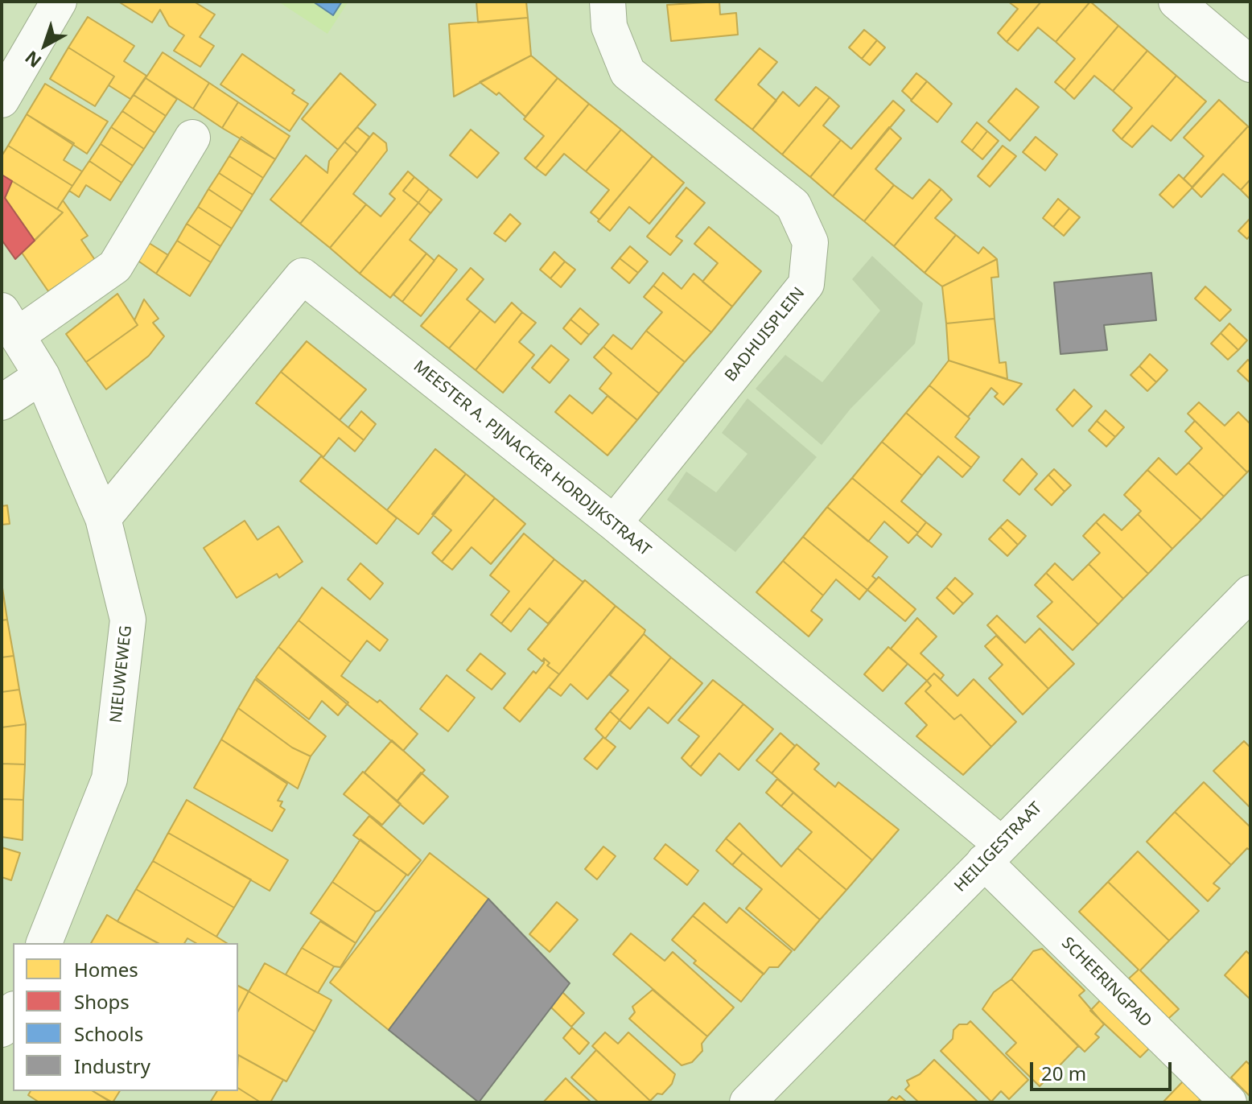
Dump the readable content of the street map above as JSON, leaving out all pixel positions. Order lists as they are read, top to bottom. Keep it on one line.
{"streets":{"street":["BADHUISPLEIN","MEESTER A. PIJNACKER HORDIJKSTRAAT","NIEUWEWEG","HEILIGESTRAAT","SCHEERINGPAD"]},"crossings":[["BADHUISPLEIN","MEESTER A. PIJNACKER HORDIJKSTRAAT"],["MEESTER A. PIJNACKER HORDIJKSTRAAT","NIEUWEWEG"],["MEESTER A. PIJNACKER HORDIJKSTRAAT","HEILIGESTRAAT"],["MEESTER A. PIJNACKER HORDIJKSTRAAT","SCHEERINGPAD"],["HEILIGESTRAAT","SCHEERINGPAD"]],"legend":["Homes","Shops","Schools","Industry"],"scale_bar":"20 m","north":"bottom left"}
